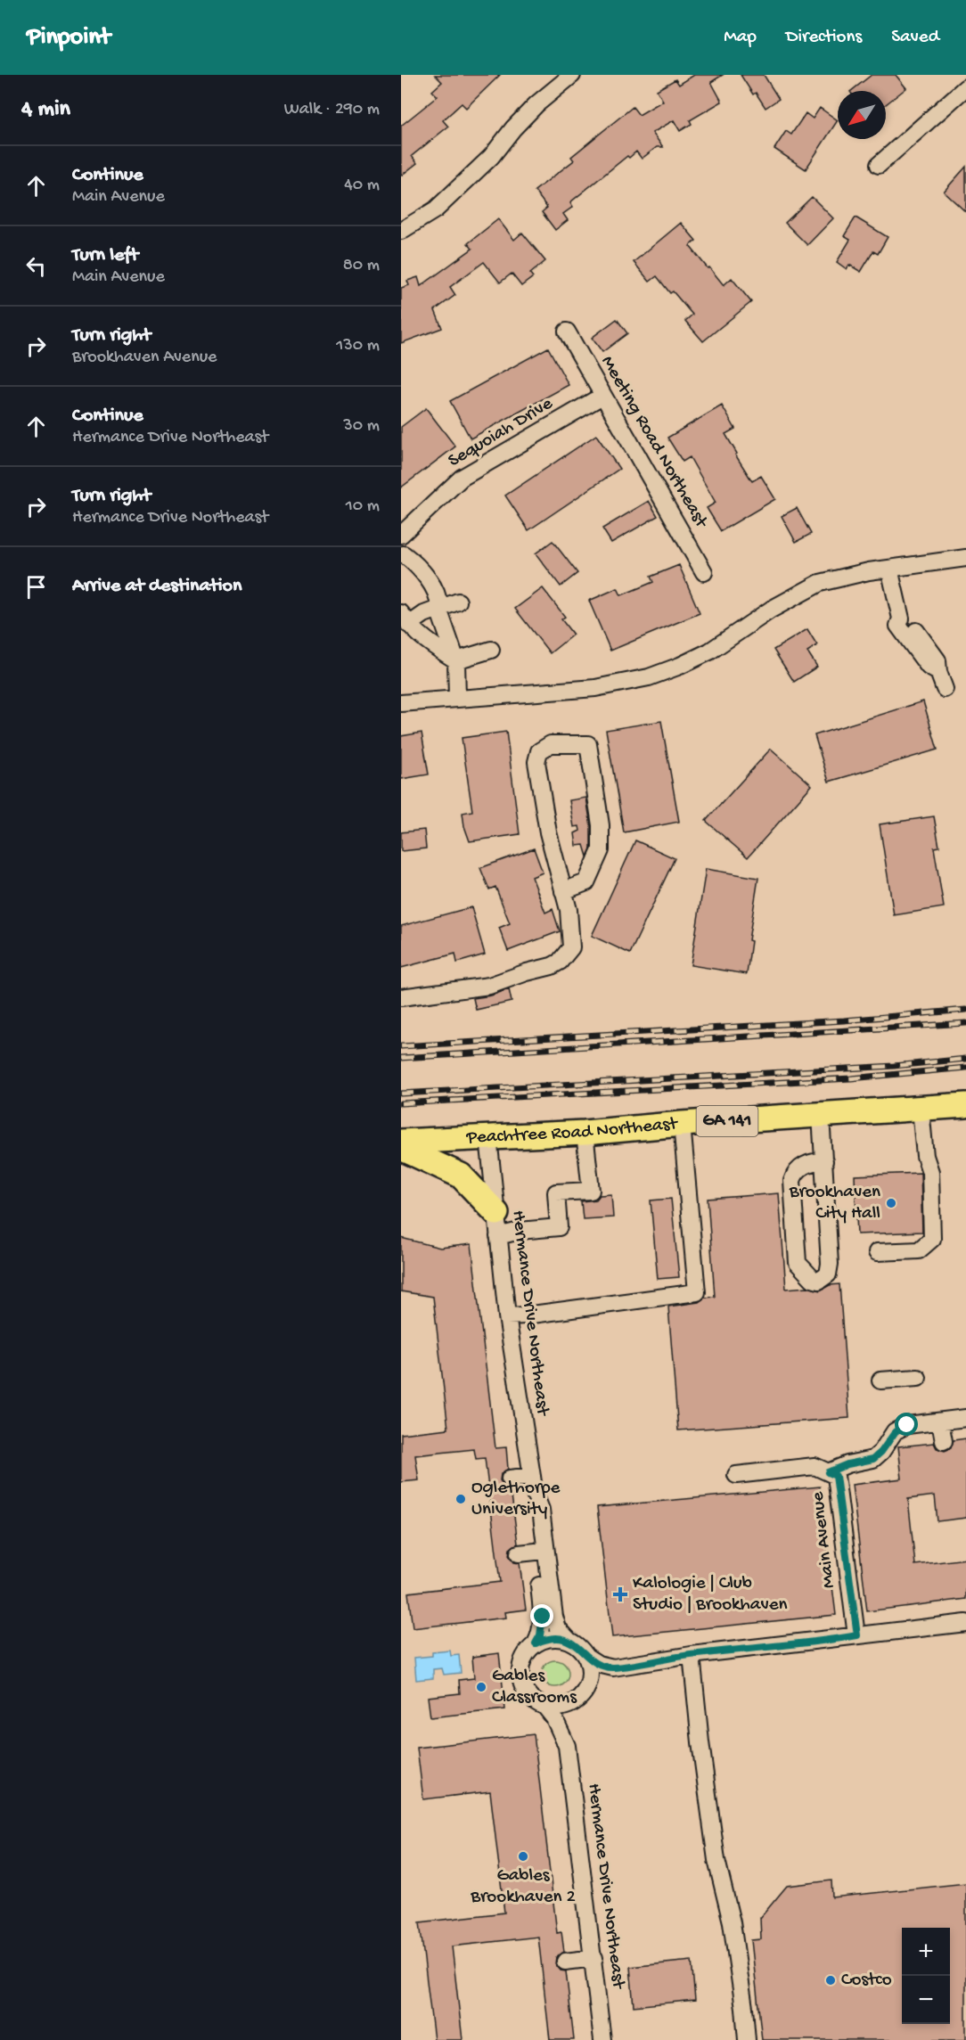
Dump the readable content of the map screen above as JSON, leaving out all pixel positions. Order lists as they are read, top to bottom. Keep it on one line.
{"streets":{"highway":["GA 141","Peachtree Road Northeast"],"street":["Sequoiah Drive","Meeting Road Northeast","Hermance Drive Northeast","Main Avenue"]},"crossings":[["Sequoiah Drive","Meeting Road Northeast"],["Peachtree Road Northeast","Hermance Drive Northeast"]],"places":{"other":["Brookhaven City Hall","Oglethorpe University","Gables Classrooms","Gables Brookhaven 2","Costco"],"health":["Kalologie | Club Studio | Brookhaven"]},"north":"bottom left","page":{"header":"Pinpoint","nav":["Map","Directions","Saved"],"heading":["4 min","Walk · 290 m"],"list":[["Continue","Main Avenue","40 m"],["Turn left","Main Avenue","80 m"],["Turn right","Brookhaven Avenue","130 m"],["Continue","Hermance Drive Northeast","30 m"],["Turn right","Hermance Drive Northeast","10 m"],"Arrive at destination"],"map_buttons":["+","−"]}}
